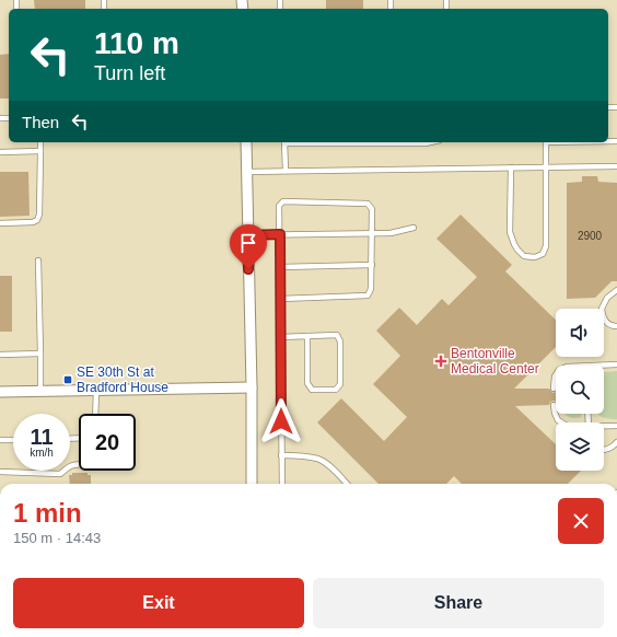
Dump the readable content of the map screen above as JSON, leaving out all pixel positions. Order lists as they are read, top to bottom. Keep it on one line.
{"places":{"health":["Bentonville Medical Center"],"transit":["SE 30th St at Bradford House"]},"house_numbers":["2900"],"page":{"turn":["110 m","Turn left"],"then":"Then","speed":"11 km/h","limit":"20","heading":["1 min","150 m · 14:43"],"buttons":["Exit","Share"]}}
